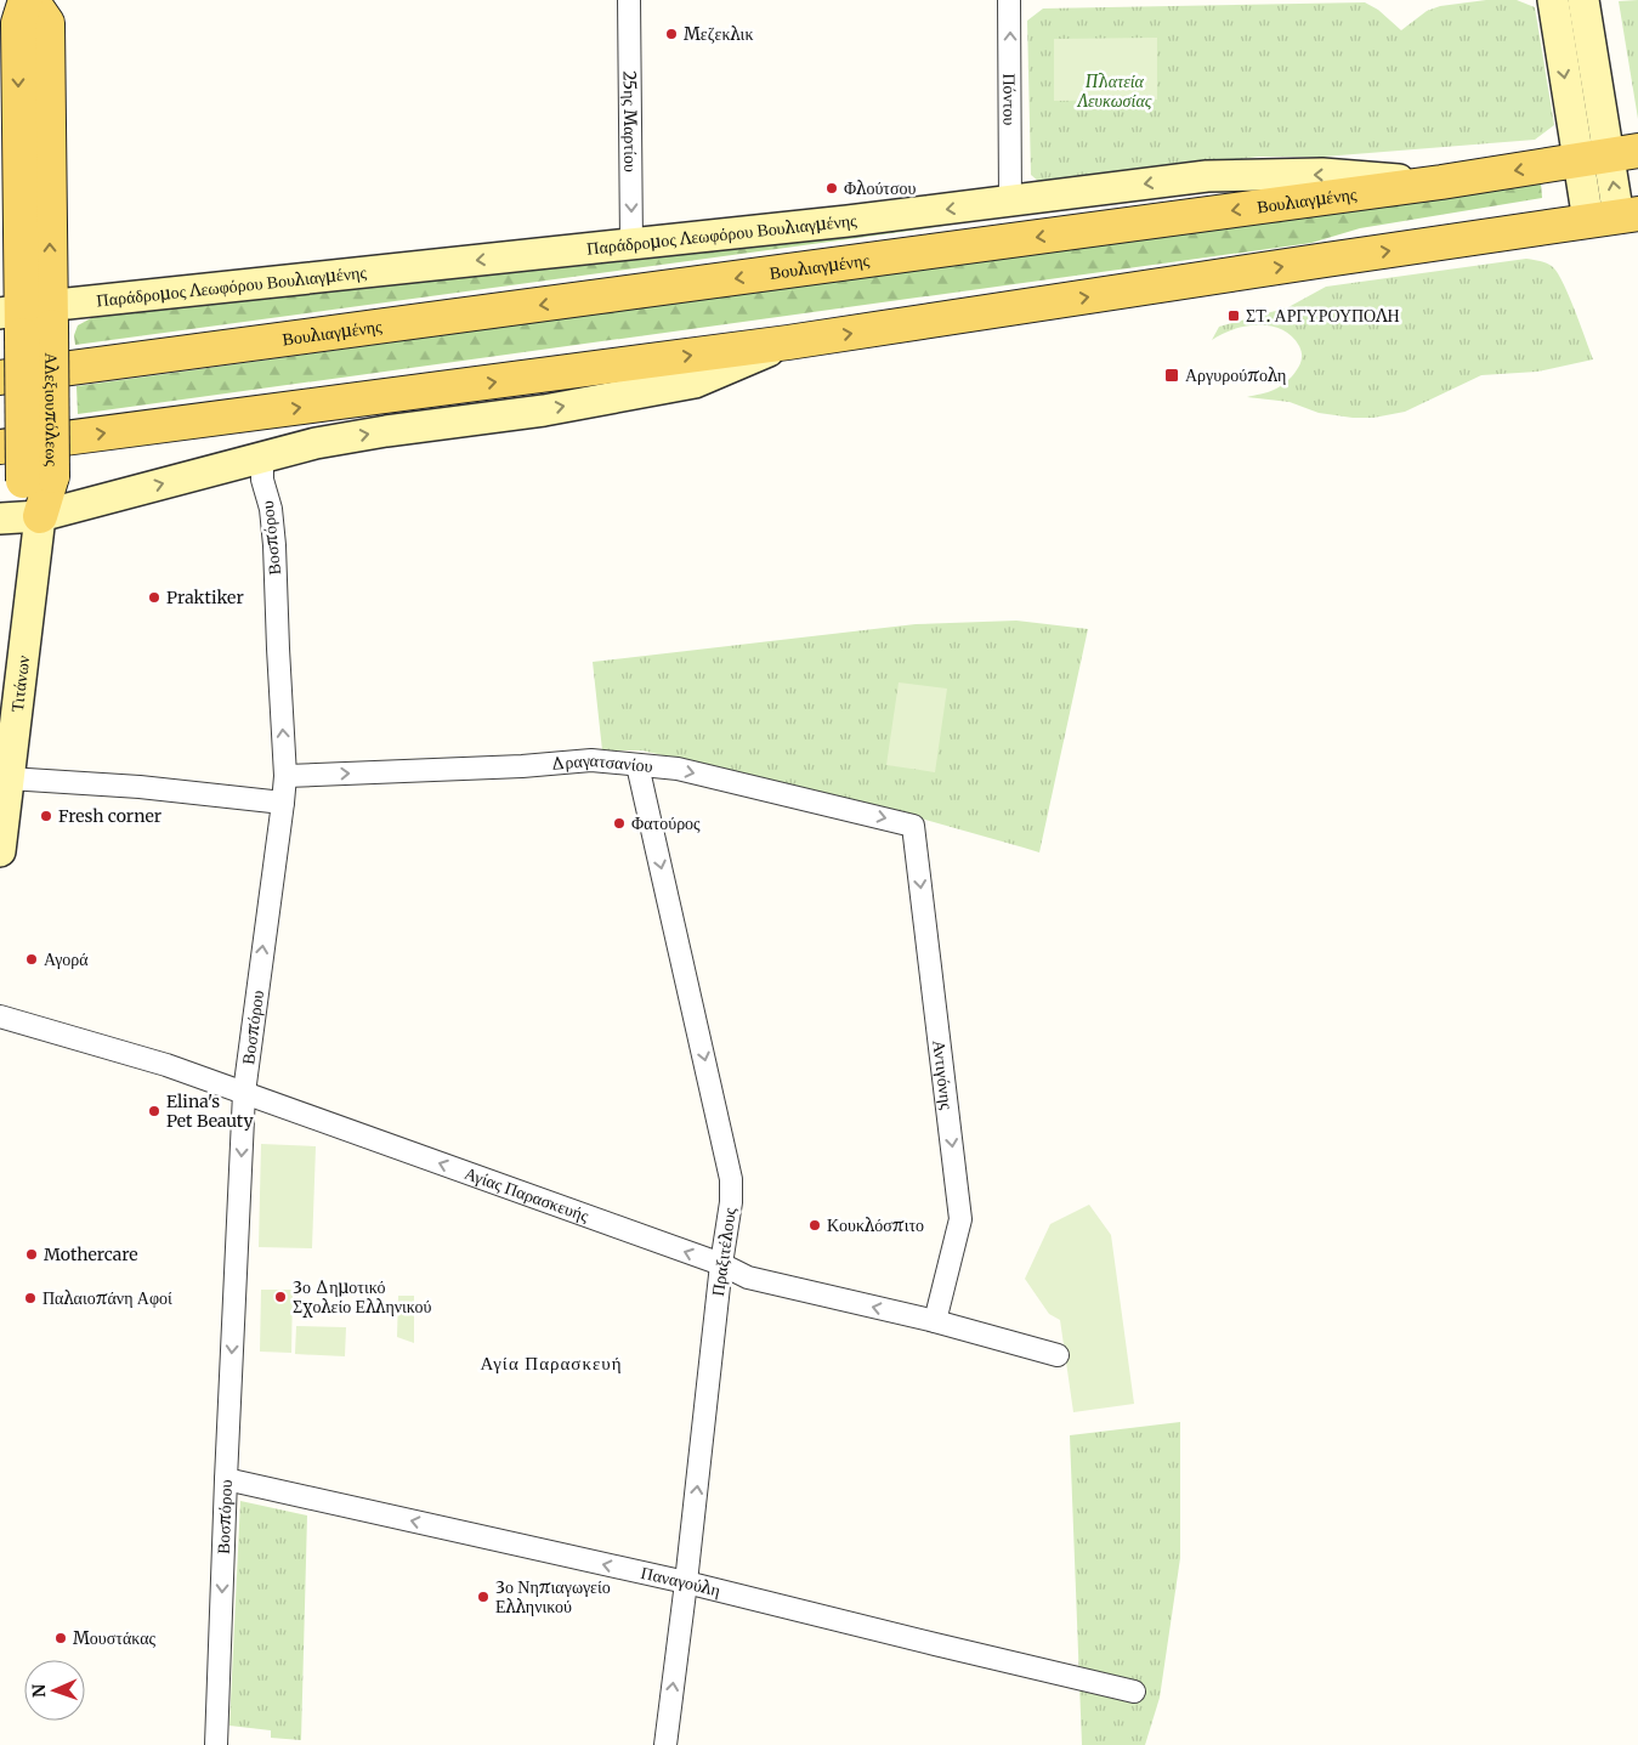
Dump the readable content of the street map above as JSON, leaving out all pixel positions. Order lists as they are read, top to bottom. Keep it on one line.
{"streets":{"main road":["Βουλιαγμένης","Παράδρομος Λεωφόρου Βουλιαγμένης","Αλεξιουπόλεως","Τιτάνων"],"street":["Πόντου","25ης Μαρτίου","Βοσπόρου","Δραγατσανίου","Αντιγόνης","Αγίας Παρασκευής","Πραξιτέλους","Παναγούλη"]},"crossings":[["Πόντου","Παράδρομος Λεωφόρου Βουλιαγμένης"],["25ης Μαρτίου","Παράδρομος Λεωφόρου Βουλιαγμένης"],["Βουλιαγμένης","Παράδρομος Λεωφόρου Βουλιαγμένης"],["Παράδρομος Λεωφόρου Βουλιαγμένης","Αλεξιουπόλεως"],["Αλεξιουπόλεως","Τιτάνων"],["Βοσπόρου","Δραγατσανίου"],["Βοσπόρου","Αγίας Παρασκευής"],["Βοσπόρου","Παναγούλη"],["Δραγατσανίου","Αντιγόνης"],["Δραγατσανίου","Πραξιτέλους"],["Αντιγόνης","Αγίας Παρασκευής"],["Αγίας Παρασκευής","Πραξιτέλους"],["Πραξιτέλους","Παναγούλη"]],"one_way":["Πόντου","25ης Μαρτίου","Δραγατσανίου","Αντιγόνης","Αγίας Παρασκευής","Παναγούλη"],"districts":["Αγία Παρασκευή"],"parks":["Πλατεία Λευκωσίας"],"places":{"other":["Μεζεκλικ","Φλούτσου","Praktiker","Fresh corner","Φατούρος","Αγορά","Elina's Pet Beauty","Κουκλόσπιτο","Mothercare","3ο Δημοτικό Σχολείο Ελληνικού","Παλαιοπάνη Αφοί","3ο Νηπιαγωγείο Ελληνικού","Μουστάκας"],"transit":["ΣΤ. ΑΡΓΥΡΟΥΠΟΛΗ","Αργυρούπολη"]},"north":"left"}
